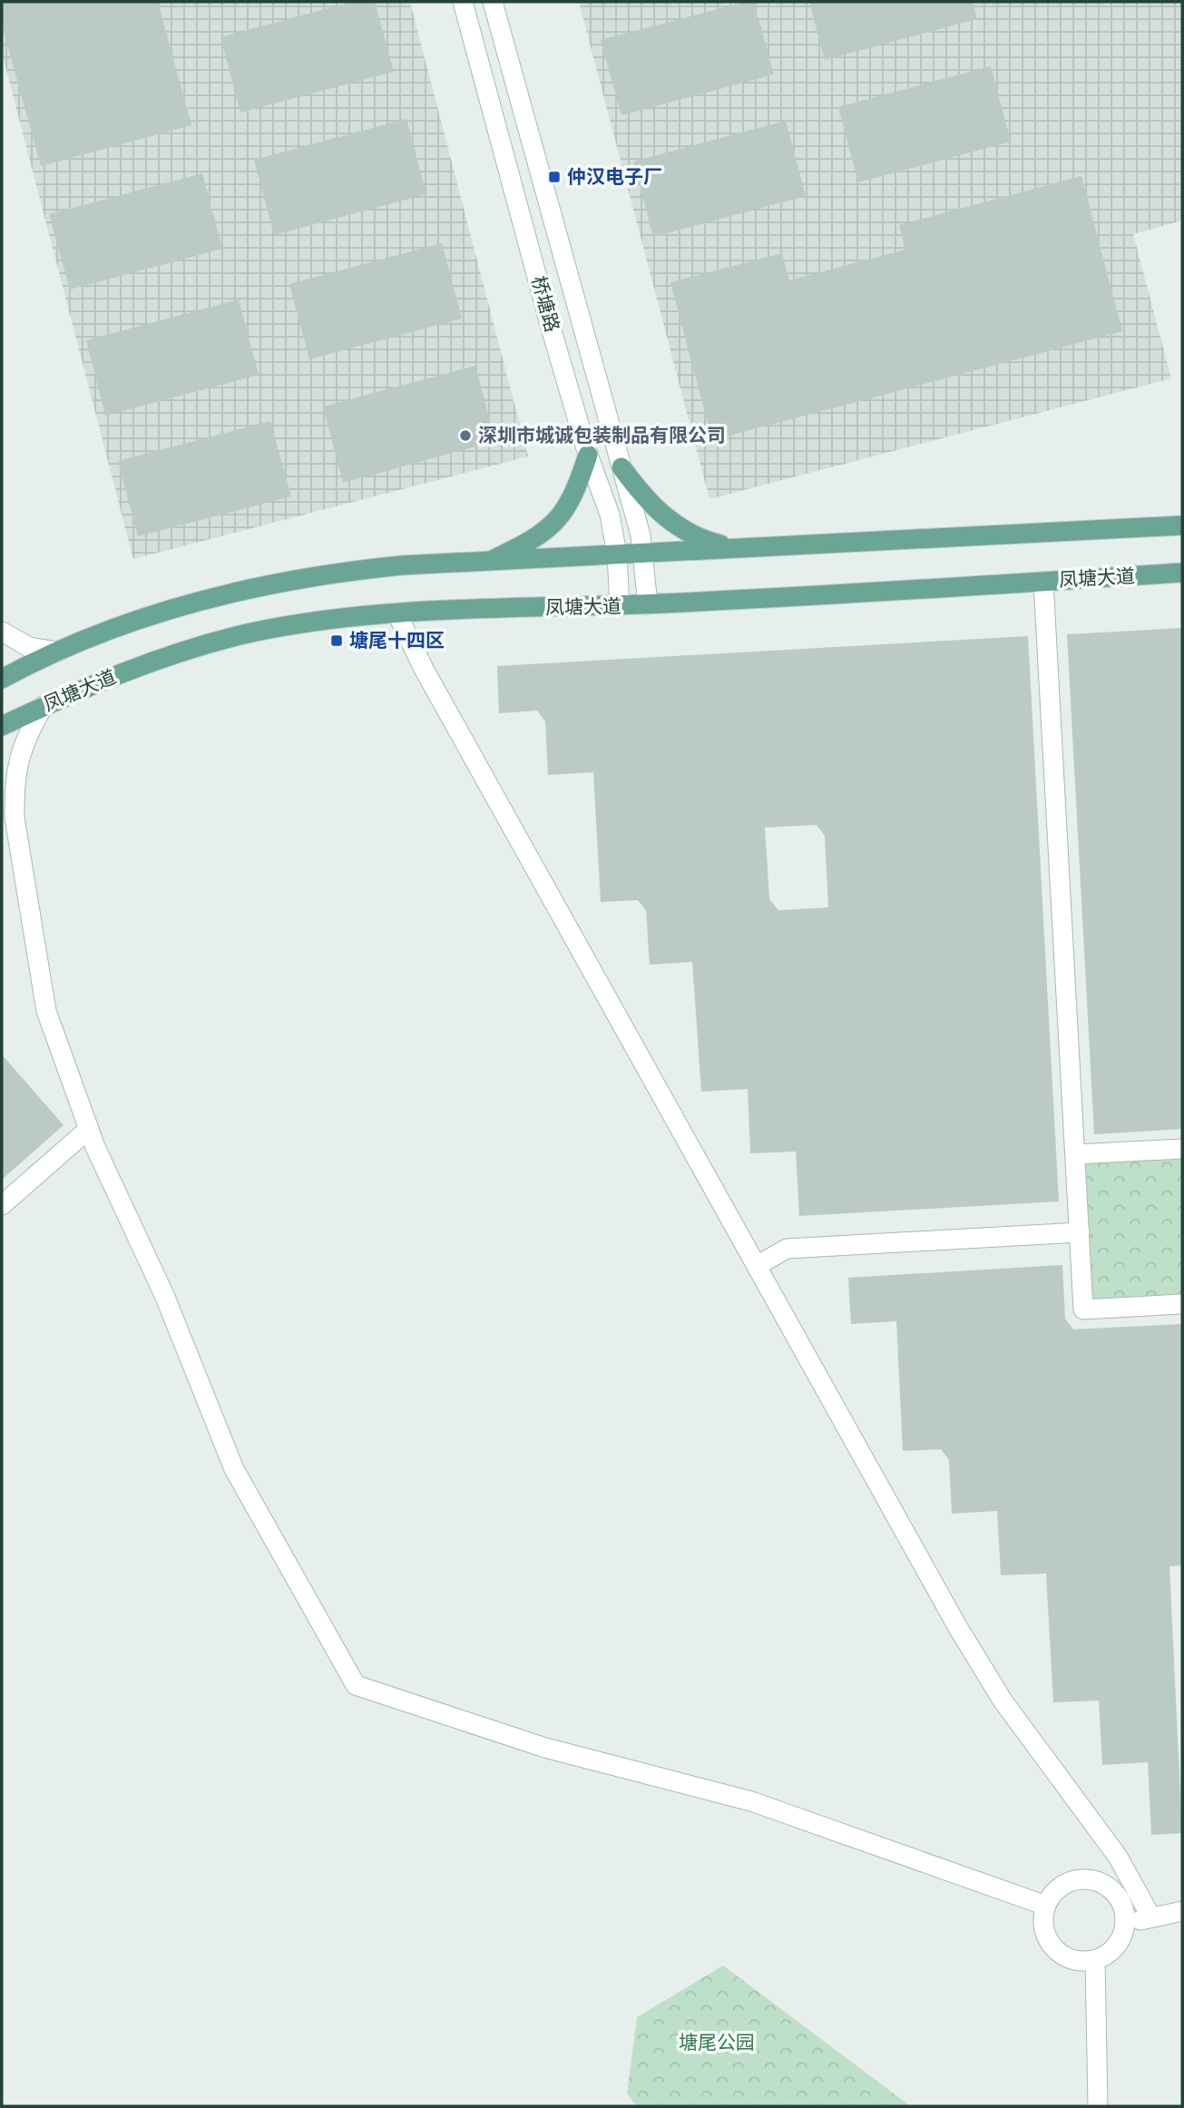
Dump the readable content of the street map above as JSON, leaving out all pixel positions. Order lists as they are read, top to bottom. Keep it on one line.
{"streets":{"main road":["凤塘大道"],"street":["桥塘路"]},"crossings":[["桥塘路","凤塘大道"]],"parks":["塘尾公园"],"places":{"transit":["仲汉电子厂","塘尾十四区"],"other":["深圳市城诚包装制品有限公司"]}}
